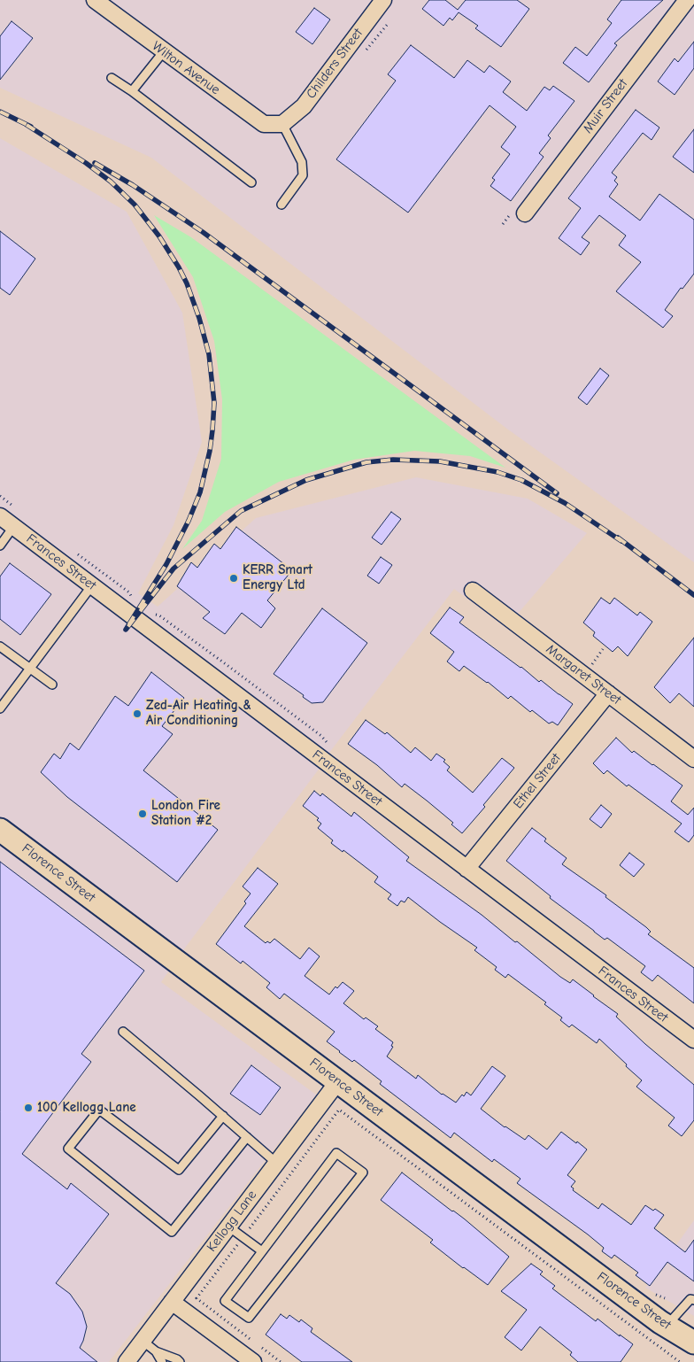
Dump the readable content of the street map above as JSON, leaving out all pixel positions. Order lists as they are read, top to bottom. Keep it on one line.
{"streets":{"main road":["Florence Street"],"street":["Childers Street","Wilton Avenue","Muir Street","Frances Street","Margaret Street","Ethel Street","Kellogg Lane"]},"crossings":[["Childers Street","Wilton Avenue"],["Frances Street","Ethel Street"],["Margaret Street","Ethel Street"],["Florence Street","Kellogg Lane"]],"places":["KERR Smart Energy Ltd","Zed-Air Heating & Air Conditioning","London Fire Station #2","100 Kellogg Lane"]}
